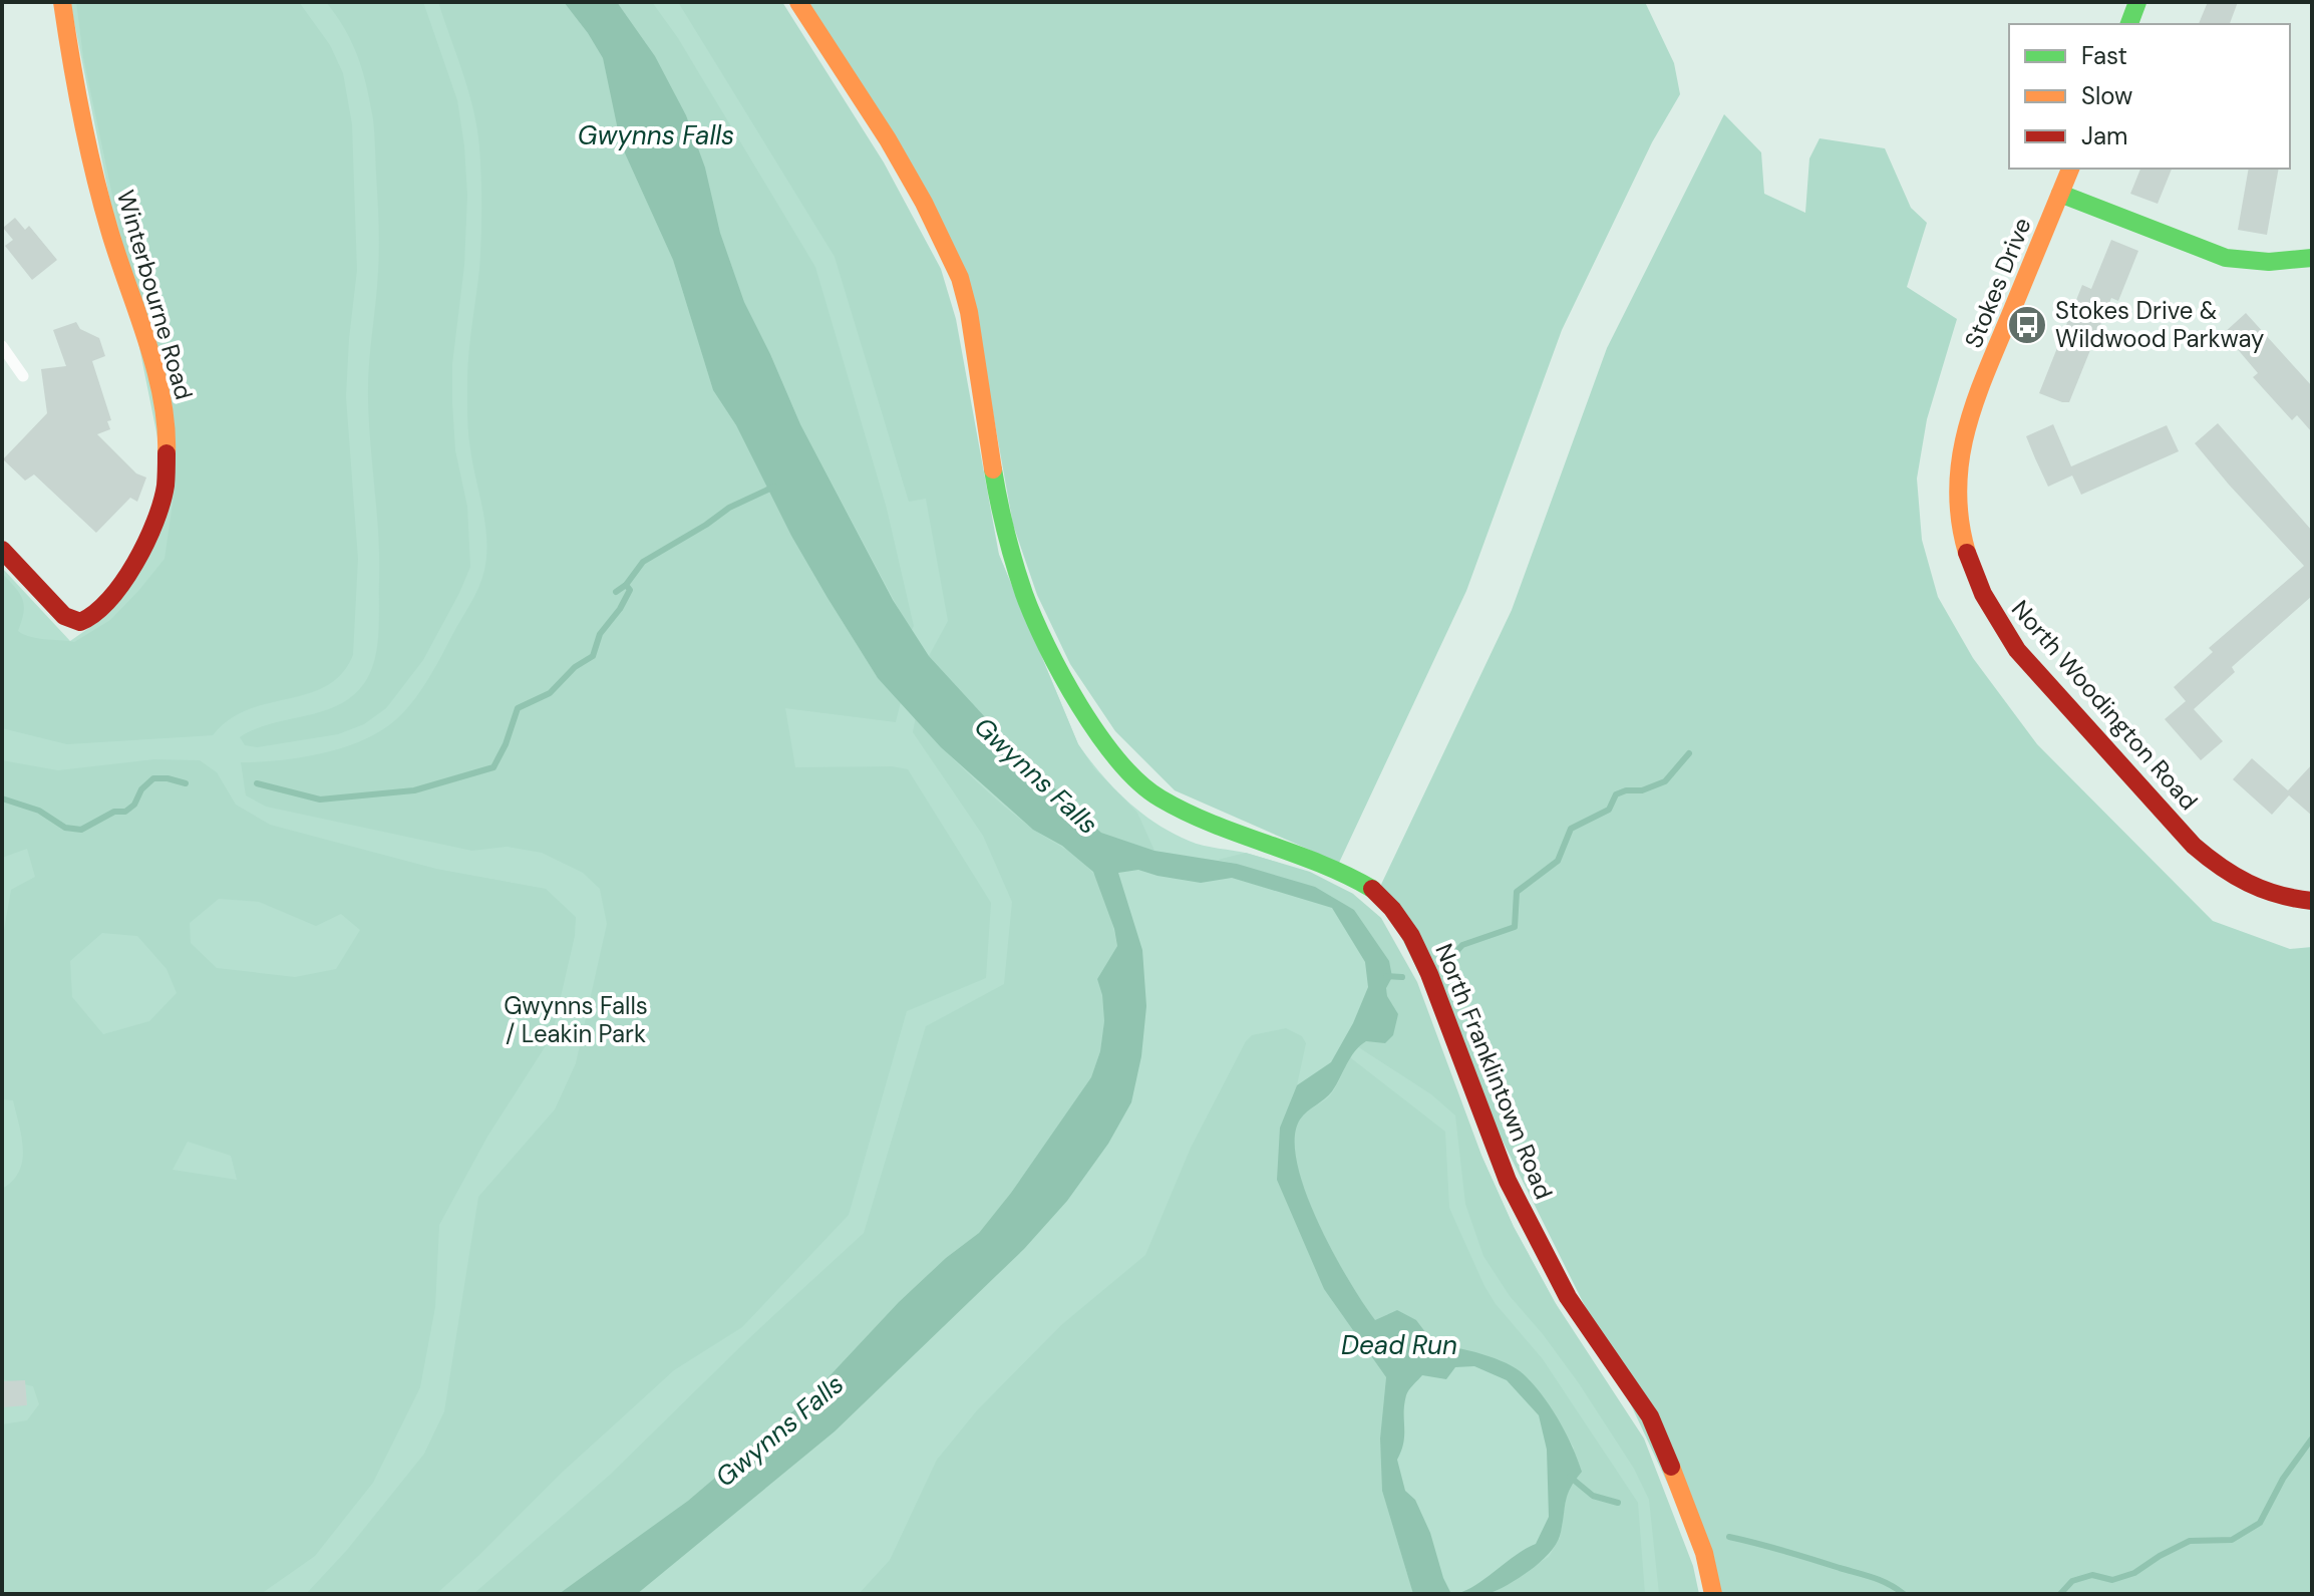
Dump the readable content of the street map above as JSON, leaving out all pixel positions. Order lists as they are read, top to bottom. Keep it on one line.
{"streets":{"street":["Stokes Drive","Winterbourne Road","North Woodington Road","North Franklintown Road"]},"crossings":[["Stokes Drive","North Woodington Road"]],"water":["Gwynns Falls","Dead Run"],"parks":["Gwynns Falls / Leakin Park"],"places":{"bus stop":["Stokes Drive & Wildwood Parkway"]},"legend":["Fast","Slow","Jam"]}
